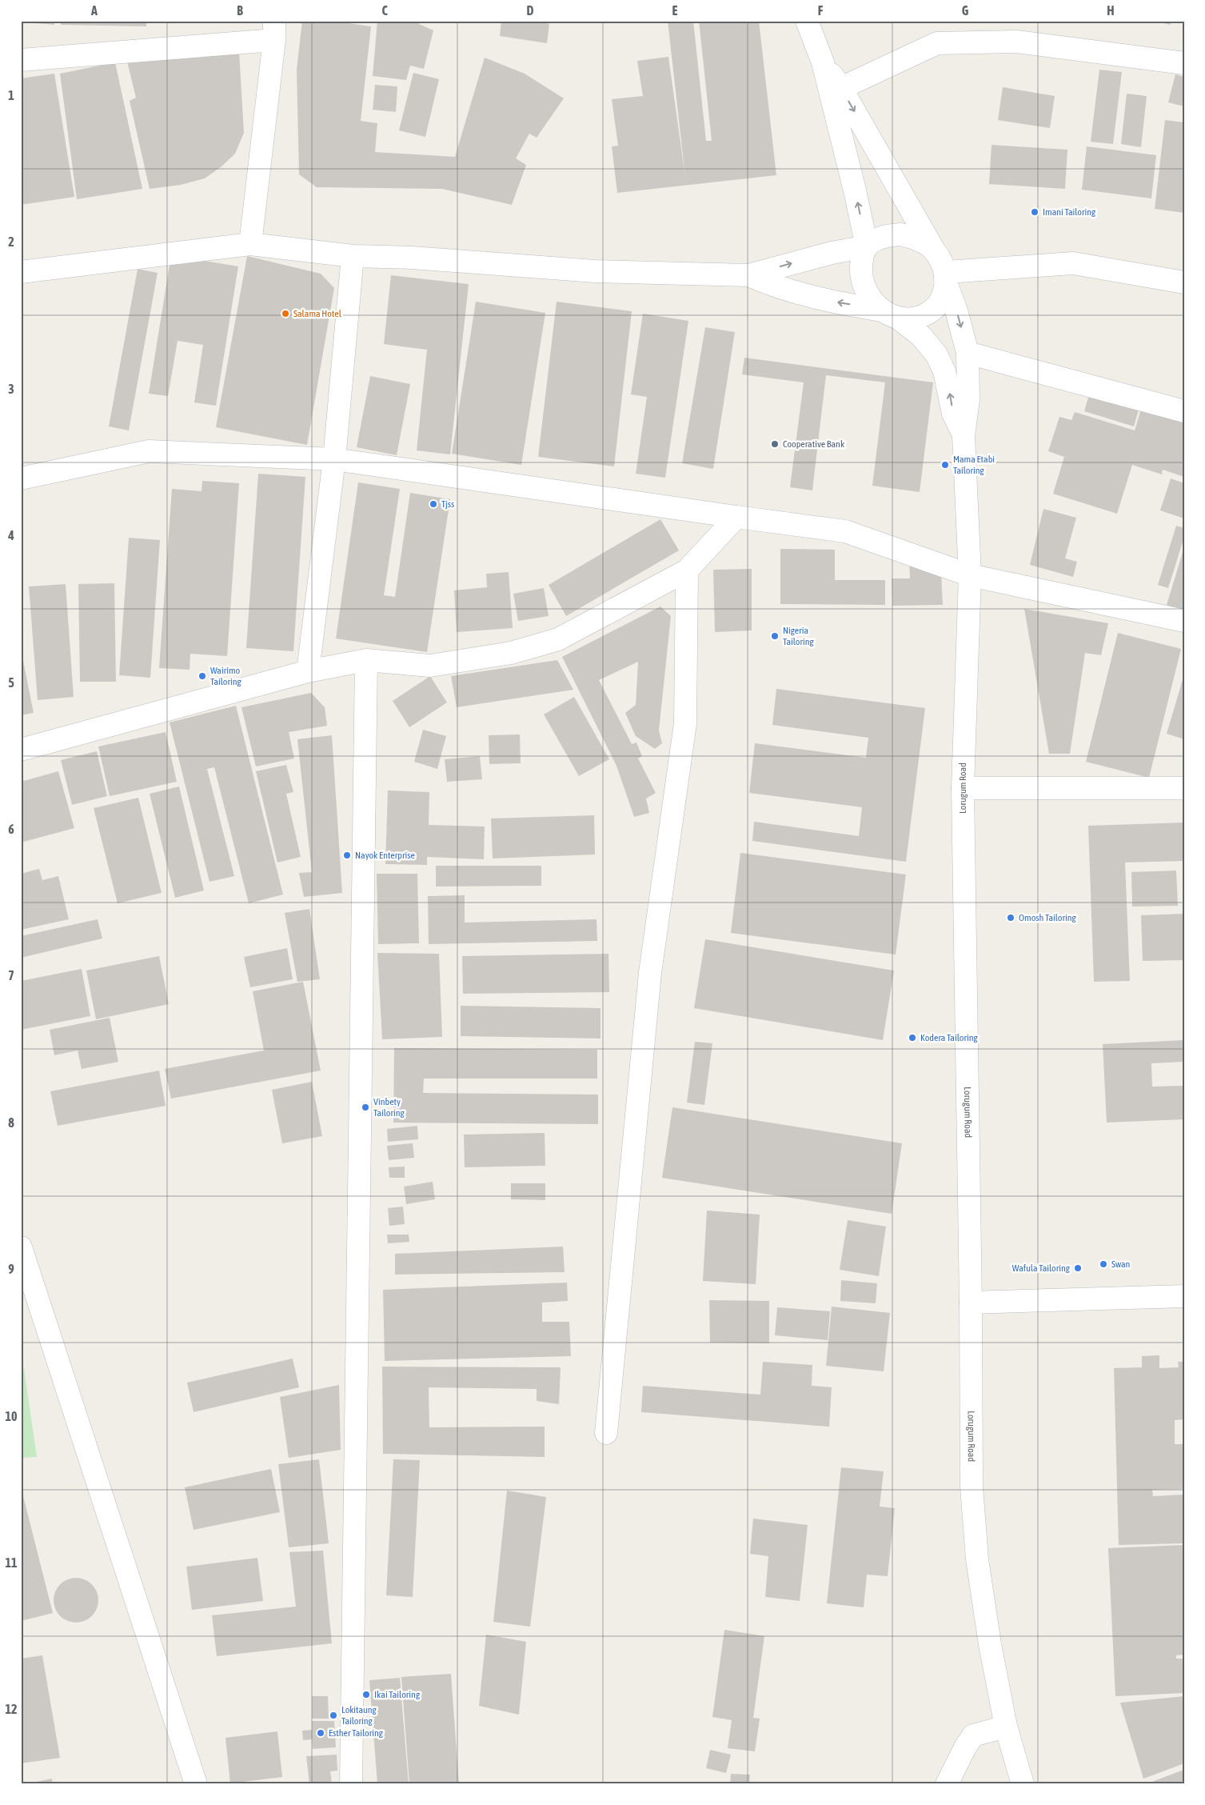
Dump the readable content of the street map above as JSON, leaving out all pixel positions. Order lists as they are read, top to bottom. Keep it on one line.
{"streets":{"street":["Lorugum Road"]},"places":["Imani Tailoring","Salama Hotel","Cooperative Bank","Mama Etabi Tailoring","Tjss","Nigeria Tailoring","Wairimo Tailoring","Nayok Enterprise","Omosh Tailoring","Kodera Tailoring","Vinbety Tailoring","Swan","Wafula Tailoring","Ikai Tailoring","Lokitaung Tailoring","Esther Tailoring"],"grid":{"columns":["A","B","C","D","E","F","G","H"],"rows":["1","2","3","4","5","6","7","8","9","10","11","12"]}}
